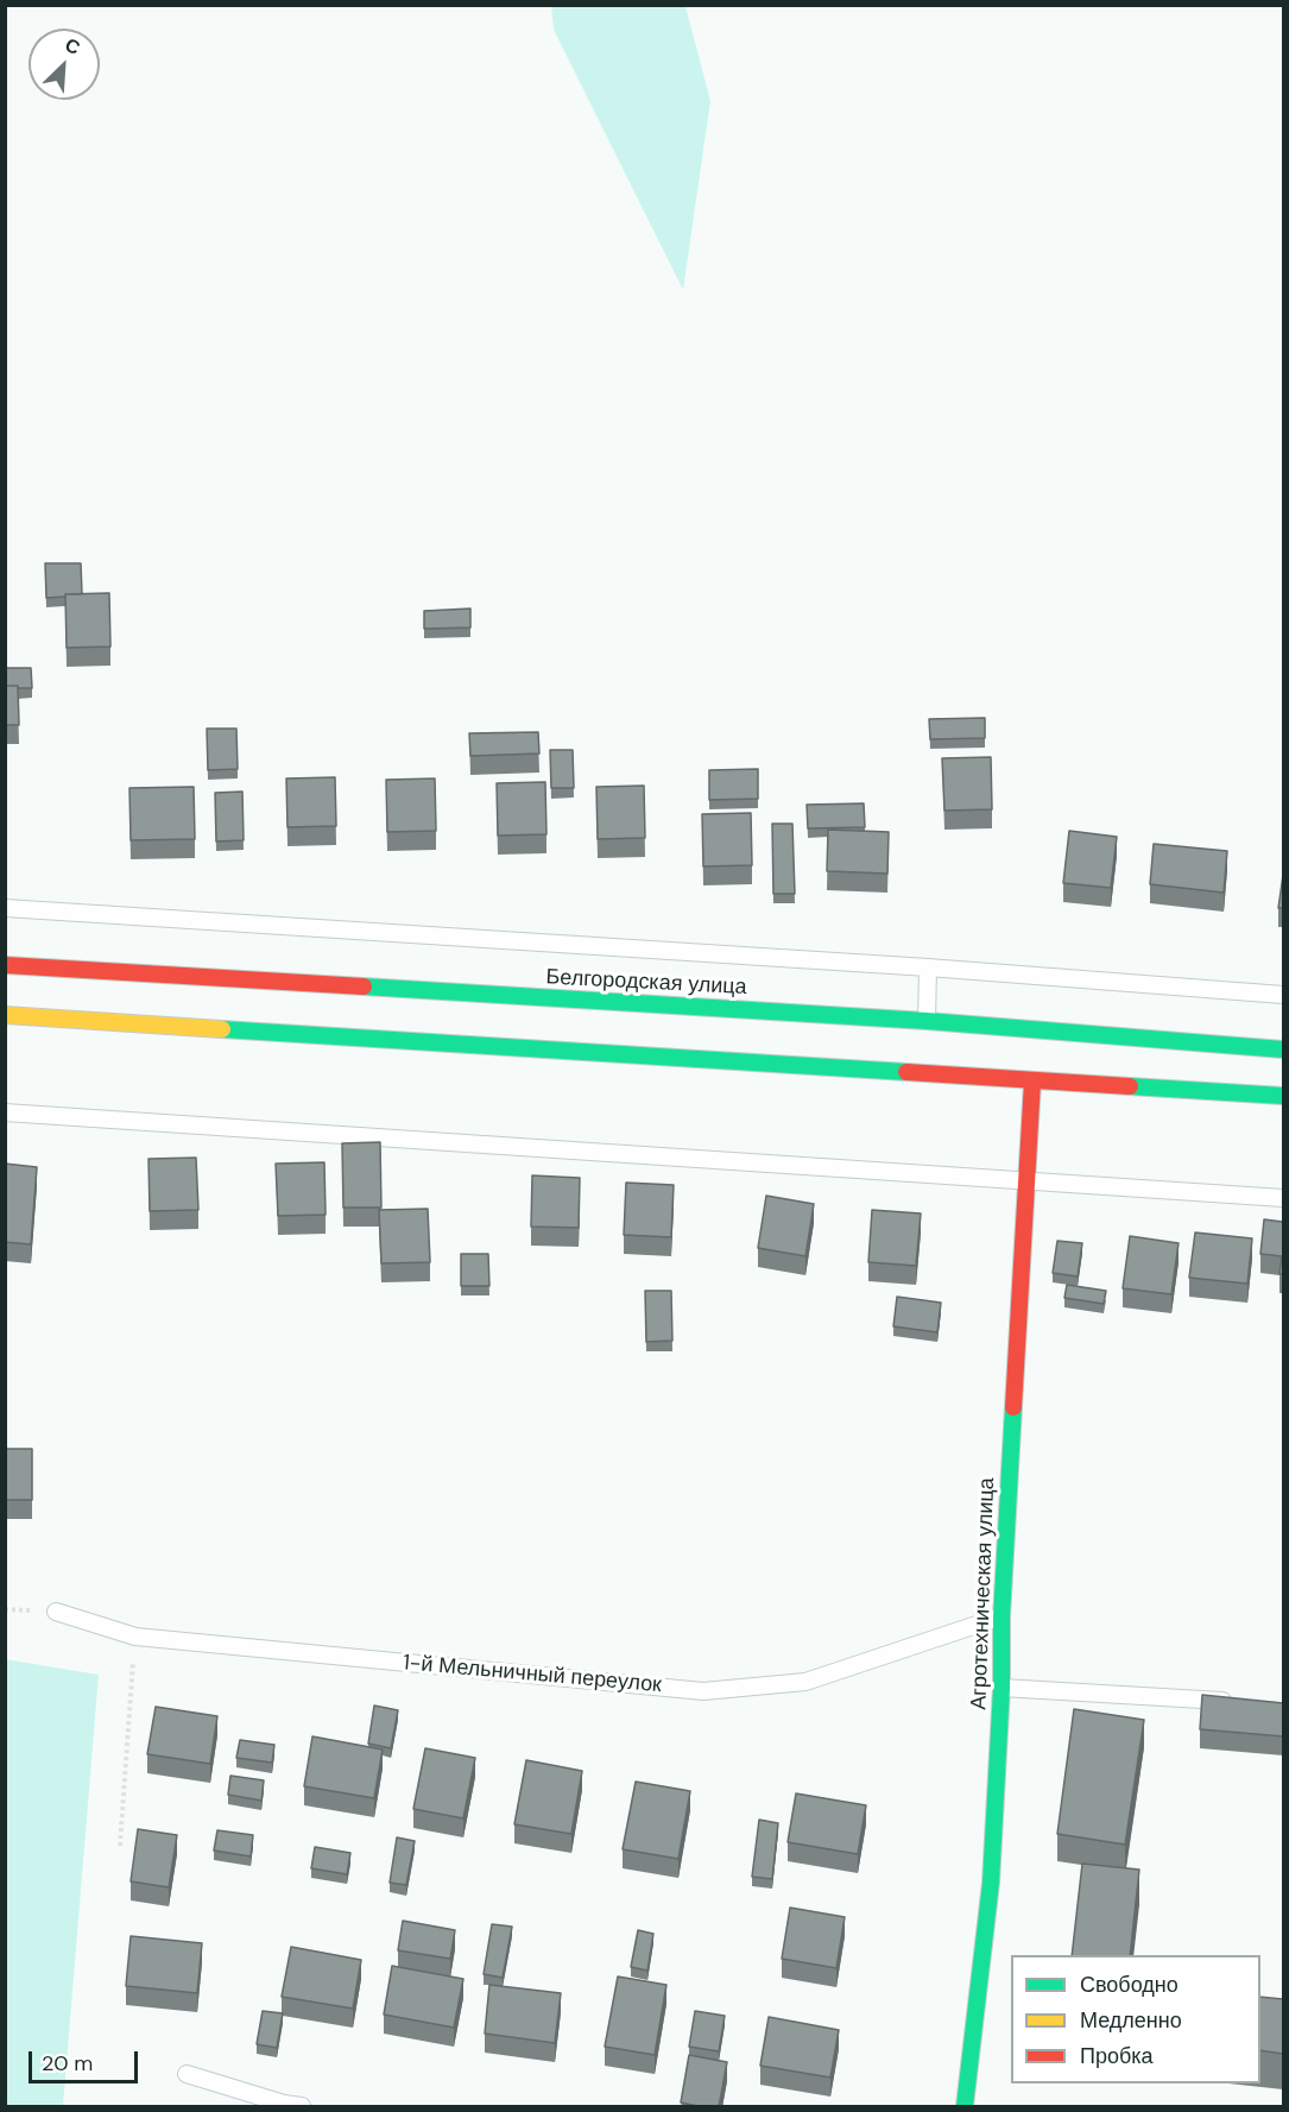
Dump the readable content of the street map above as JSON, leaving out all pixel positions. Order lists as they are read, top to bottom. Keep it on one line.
{"streets":{"main road":["Белгородская улица","Агротехническая улица"],"lane":["1-й Мельничный переулок"]},"crossings":[["Агротехническая улица","1-й Мельничный переулок"]],"legend":["Свободно","Медленно","Пробка"],"scale_bar":"20 m","north":"top right"}
